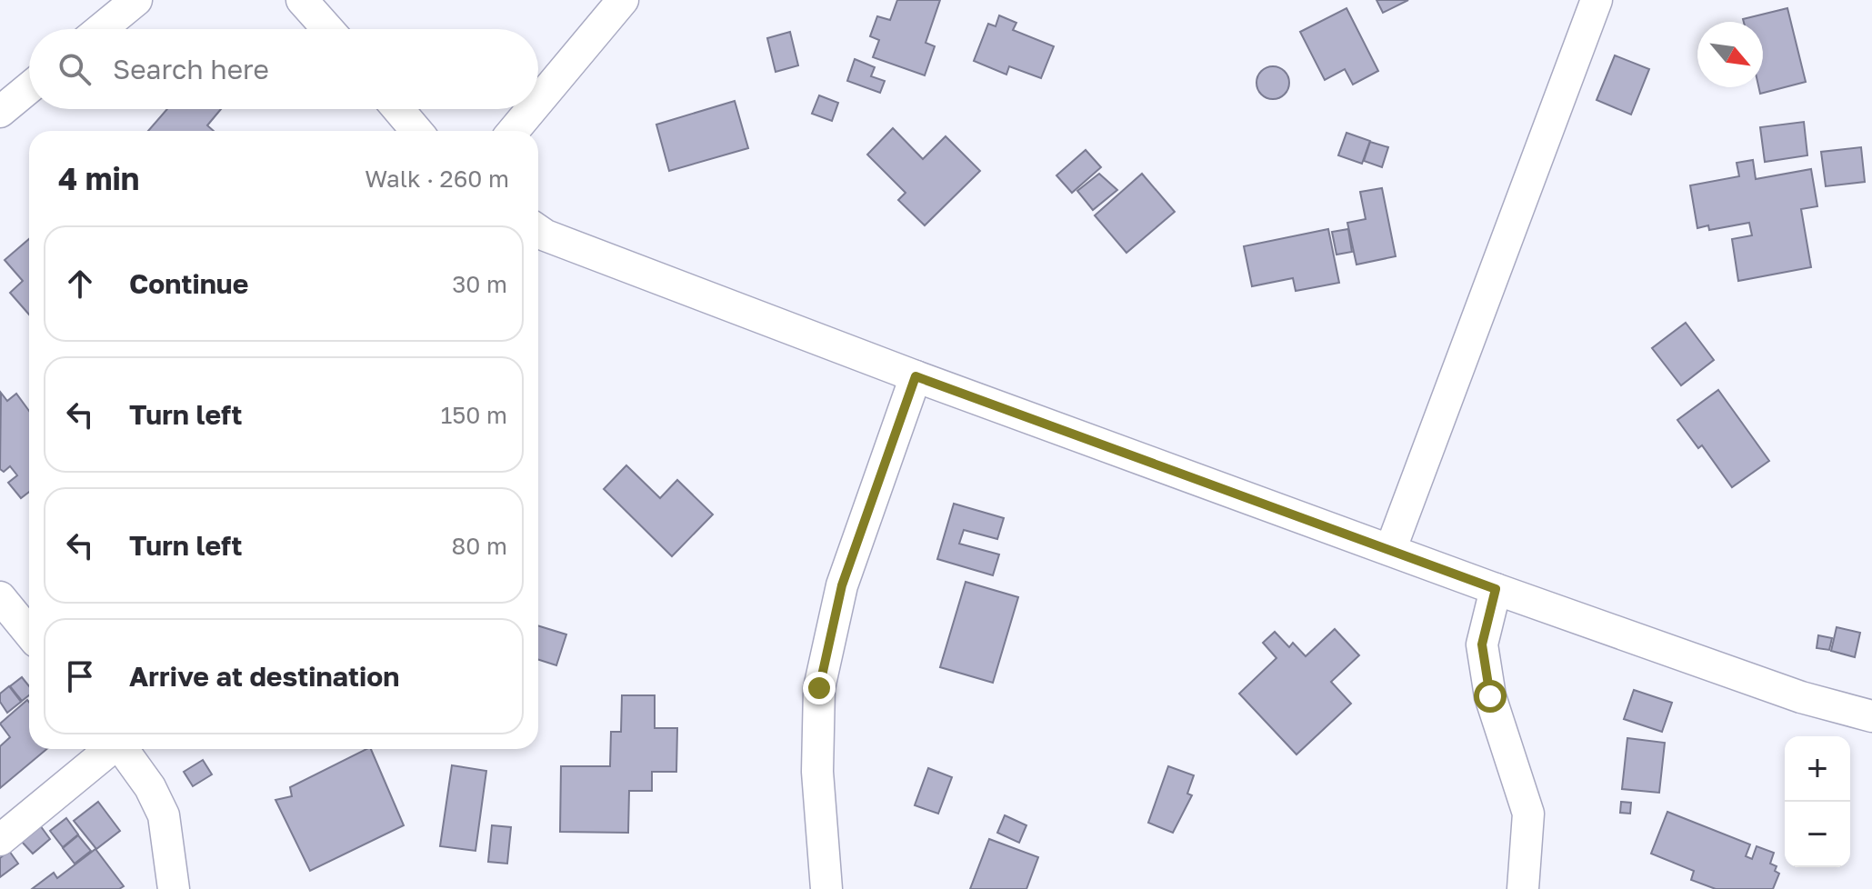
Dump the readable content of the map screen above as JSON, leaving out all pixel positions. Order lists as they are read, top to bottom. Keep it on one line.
{"north":"bottom right","page":{"search":"Search here","heading":["4 min","Walk · 260 m"],"list":[["Continue","30 m"],["Turn left","150 m"],["Turn left","80 m"],"Arrive at destination"],"map_buttons":["+","−"]}}
